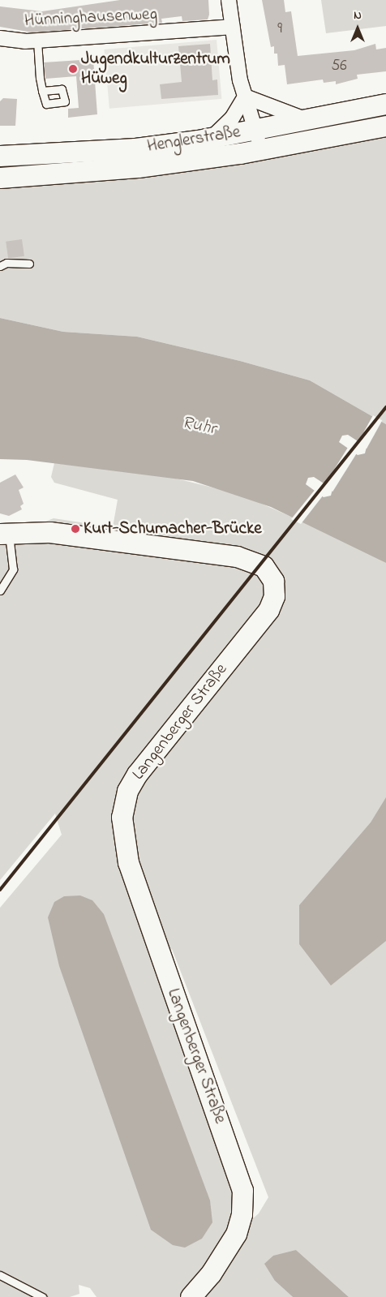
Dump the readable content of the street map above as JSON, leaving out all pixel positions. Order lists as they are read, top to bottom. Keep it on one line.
{"streets":{"main road":["Henglerstraße","Langenberger Straße"],"street":["Hünninghausenweg"]},"water":["Ruhr"],"places":["Jugendkulturzentrum Hüweg","Kurt-Schumacher-Brücke"],"house_numbers":["9","56"],"north":"top"}
